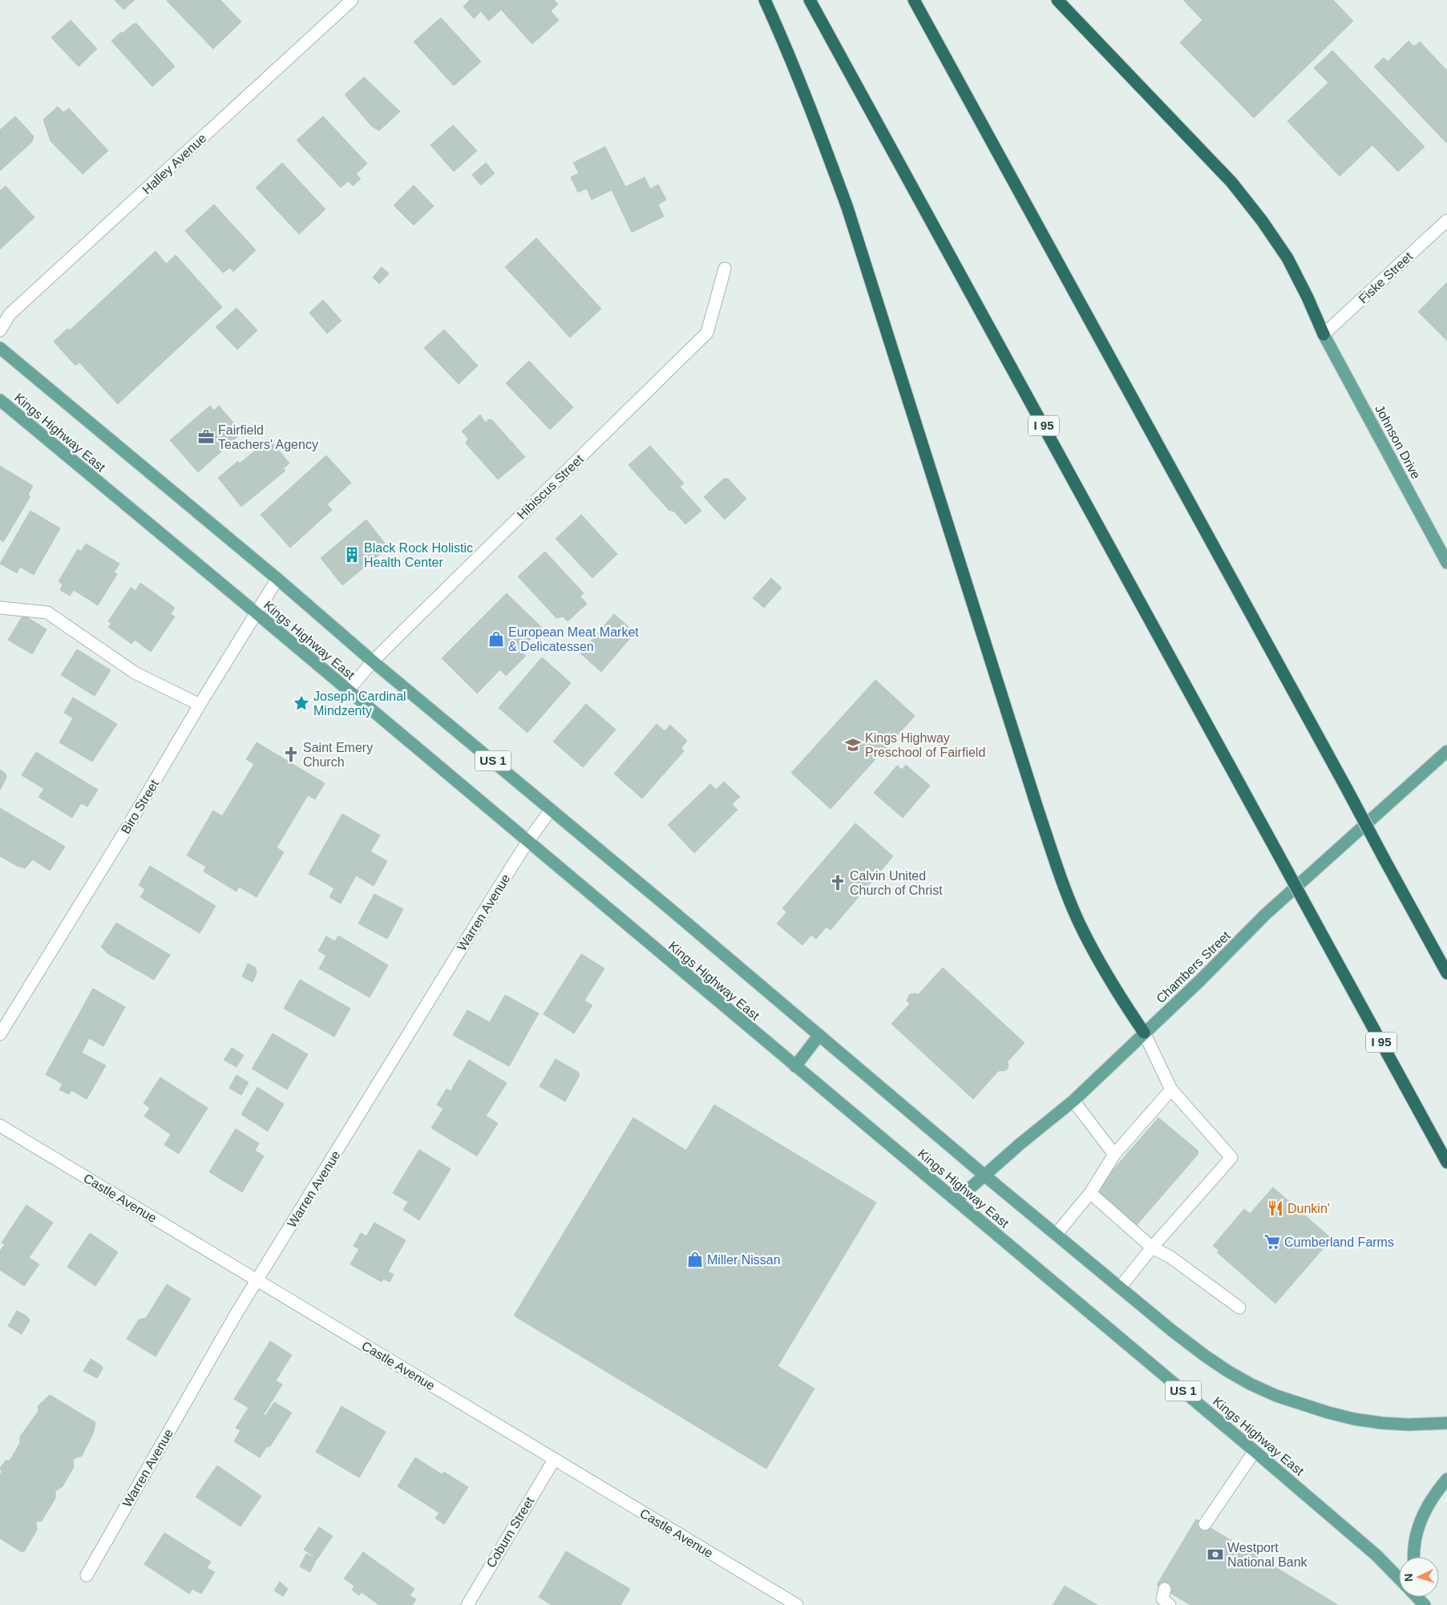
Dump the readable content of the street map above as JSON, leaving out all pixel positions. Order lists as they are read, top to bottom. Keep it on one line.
{"streets":{"highway":["I 95"],"main road":["Kings Highway East","Johnson Drive","US 1","Chambers Street"],"street":["Halley Avenue","Fiske Street","Hibiscus Street","Biro Street","Warren Avenue","Castle Avenue","Coburn Street"]},"crossings":[["Fiske Street","Johnson Drive"],["Kings Highway East","Hibiscus Street"],["Kings Highway East","Biro Street"],["Kings Highway East","Warren Avenue"],["Kings Highway East","Chambers Street"],["Warren Avenue","Castle Avenue"],["Castle Avenue","Coburn Street"]],"places":{"office":["Fairfield Teachers' Agency"],"building":["Black Rock Holistic Health Center"],"shop":["European Meat Market & Delicatessen","Miller Nissan"],"place":["Joseph Cardinal Mindzenty"],"school or university":["Kings Highway Preschool of Fairfield"],"church":["Saint Emery Church","Calvin United Church of Christ"],"restaurant":["Dunkin'"],"supermarket":["Cumberland Farms"],"bank":["Westport National Bank"]},"north":"left"}
